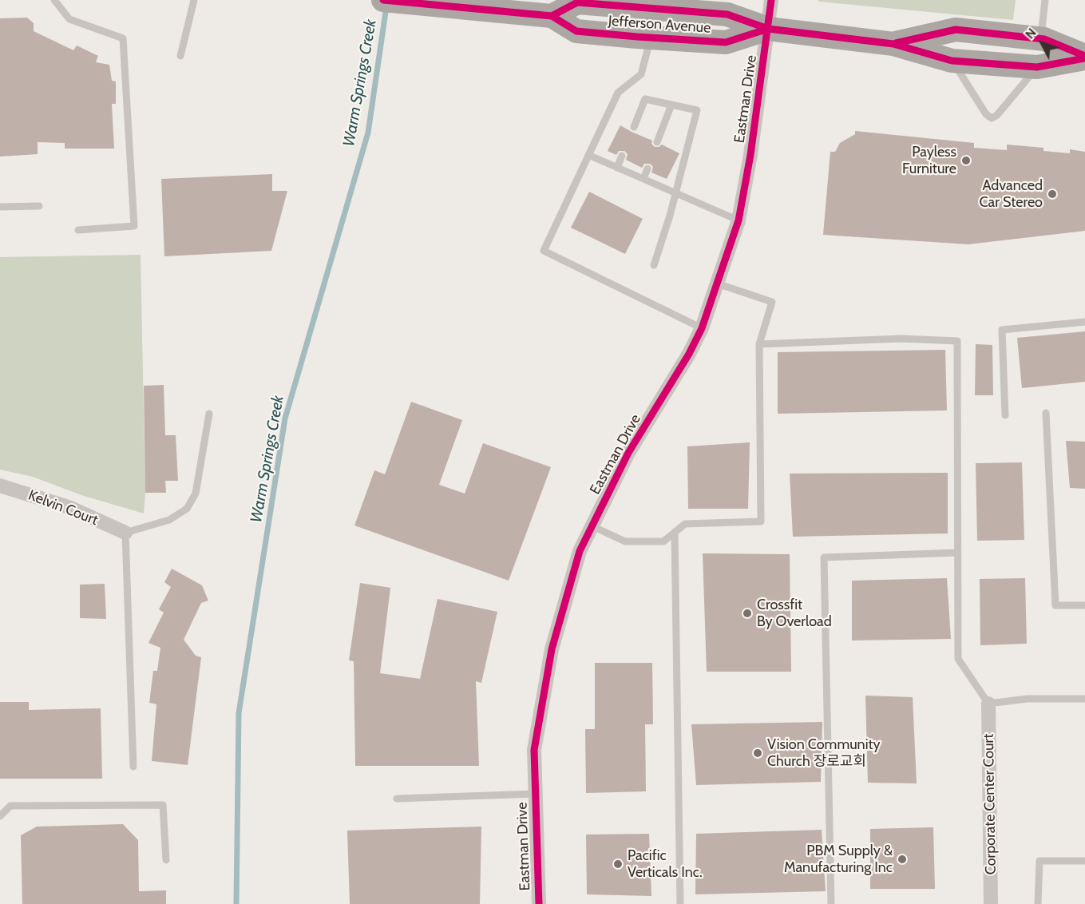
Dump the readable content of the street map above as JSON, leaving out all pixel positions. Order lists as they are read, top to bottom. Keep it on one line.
{"streets":{"main road":["Jefferson Avenue"],"street":["Eastman Drive","Kelvin Court","Corporate Center Court"]},"crossings":[["Jefferson Avenue","Eastman Drive"]],"water":["Warm Springs Creek"],"places":["Payless Furniture","Advanced Car Stereo","Crossfit By Overload","Vision Community Church 장로교회","PBM Supply & Manufacturing Inc","Pacific Verticals Inc."],"north":"top left"}
